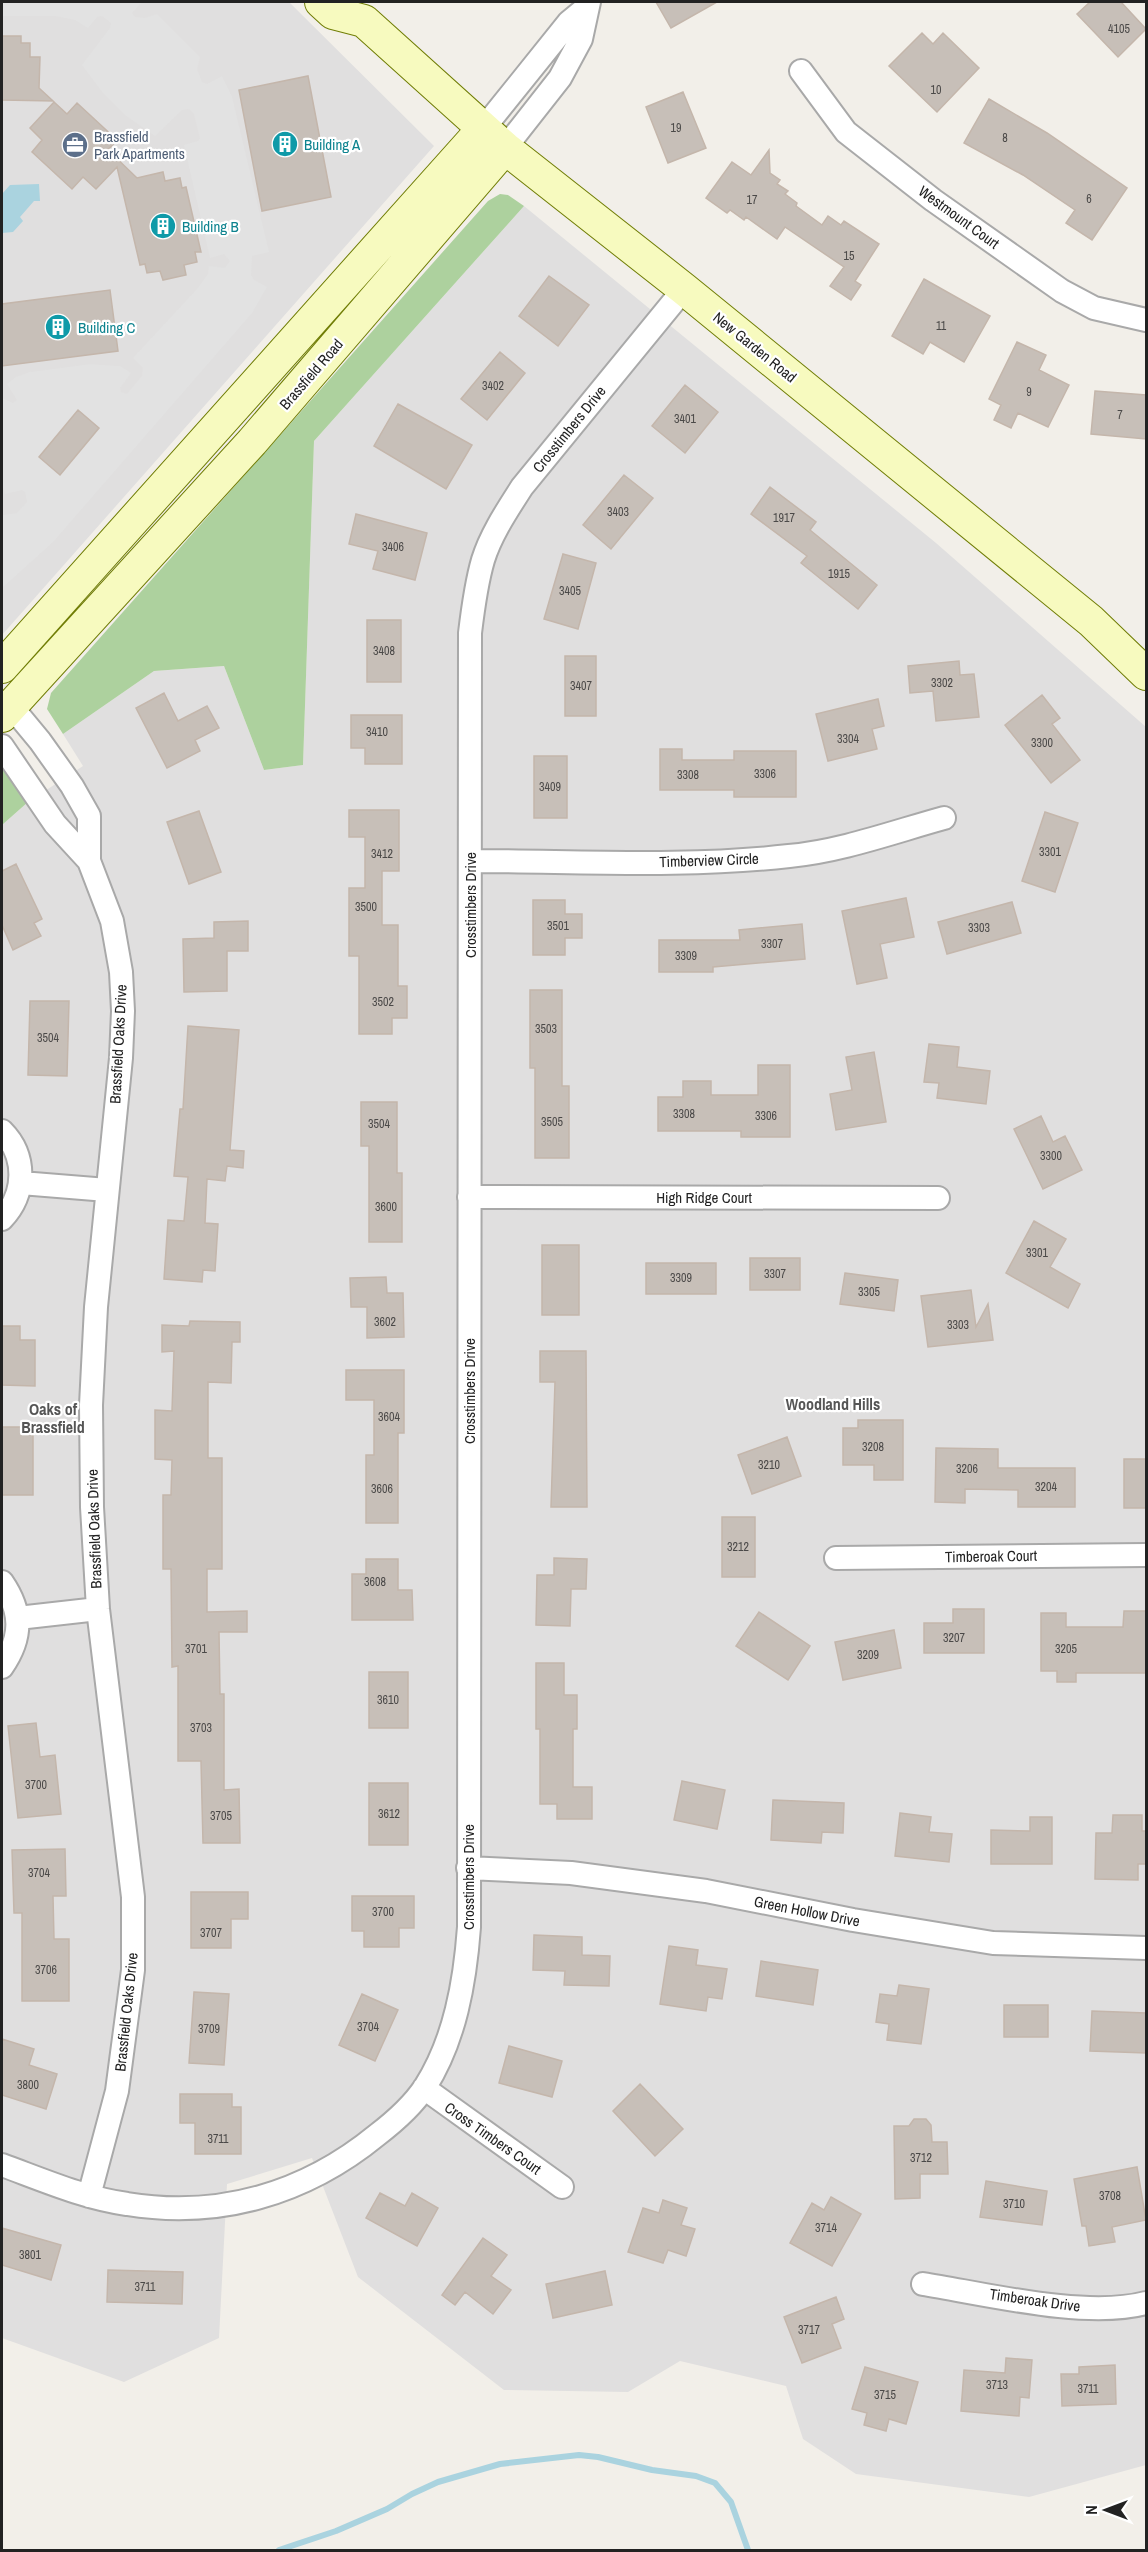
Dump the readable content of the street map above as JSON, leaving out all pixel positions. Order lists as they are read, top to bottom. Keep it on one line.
{"streets":{"street":["Westmount Court","New Garden Road","Brassfield Road","Crosstimbers Drive","Timberview Circle","Brassfield Oaks Drive","High Ridge Court","Timberoak Court","Green Hollow Drive","Cross Timbers Court","Timberoak Drive"]},"crossings":[["New Garden Road","Brassfield Road"],["New Garden Road","Crosstimbers Drive"],["Brassfield Road","Brassfield Oaks Drive"],["Crosstimbers Drive","Timberview Circle"],["Crosstimbers Drive","Brassfield Oaks Drive"],["Crosstimbers Drive","High Ridge Court"],["Crosstimbers Drive","Green Hollow Drive"],["Crosstimbers Drive","Cross Timbers Court"]],"districts":["Woodland Hills","Oaks of Brassfield"],"places":{"building":["Building A","Building B","Building C"],"office":["Brassfield Park Apartments"]},"house_numbers":["4105","10","19","8","6","17","15","11","3402","9","7","3401","3403","1917","3406","1915","3405","3408","3302","3407","3410","3304","3300","3306","3308","3409","3301","3412","3500","3501","3303","3307","3309","3502","3503","3504","3308","3306","3505","3504","3300","3600","3301","3307","3309","3305","3602","3303","3604","3208","3210","3206","3204","3606","3212","3608","3207","3701","3205","3209","3610","3703","3700","3612","3705","3704","3700","3707","3706","3704","3709","3800","3711","3712","3708","3710","3714","3801","3711","3717","3713","3711","3715"],"north":"left"}
